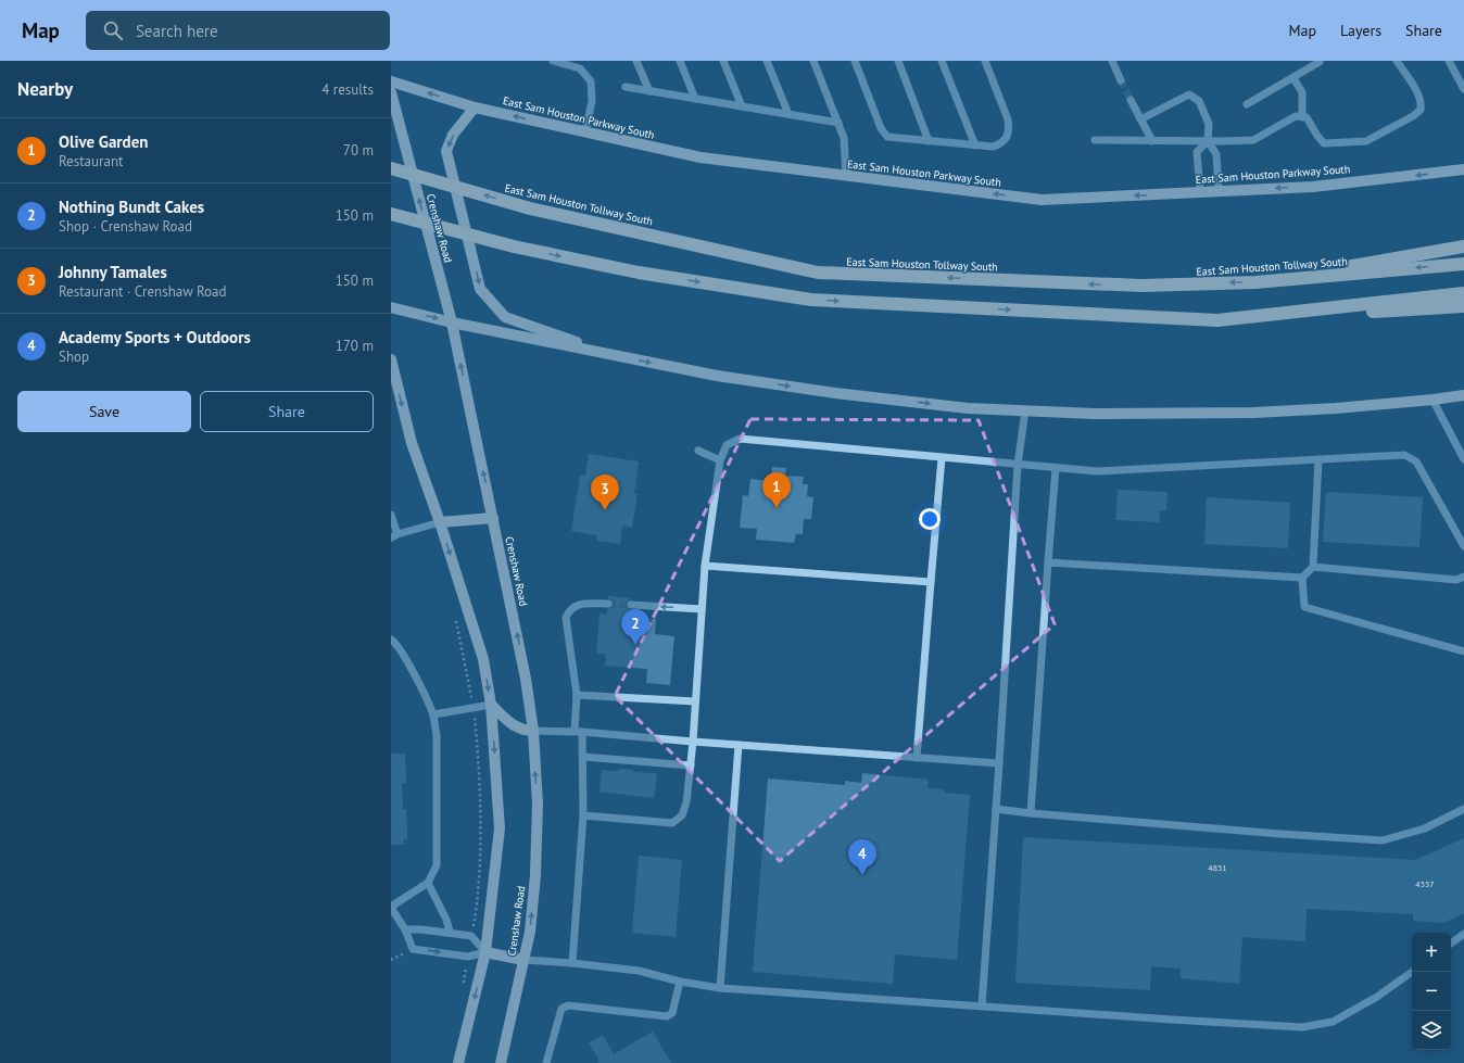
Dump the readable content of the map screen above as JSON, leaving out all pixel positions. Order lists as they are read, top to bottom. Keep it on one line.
{"streets":{"highway":["East Sam Houston Tollway South"],"main road":["East Sam Houston Parkway South","Crenshaw Road"]},"one_way":["East Sam Houston Parkway South"],"house_numbers":["4851","4557"],"page":{"header":"Map","search":"Search here","nav":["Map","Layers","Share"],"heading":["Nearby","4 results"],"list":[{"mark":"1","name":"Olive Garden","note":"Restaurant","value":"70 m"},{"mark":"2","name":"Nothing Bundt Cakes","note":"Shop · Crenshaw Road","value":"150 m"},{"mark":"3","name":"Johnny Tamales","note":"Restaurant · Crenshaw Road","value":"150 m"},{"mark":"4","name":"Academy Sports + Outdoors","note":"Shop","value":"170 m"}],"buttons":["Save","Share"],"pins":["1","3","2","4"],"map_buttons":["+","−"]}}
